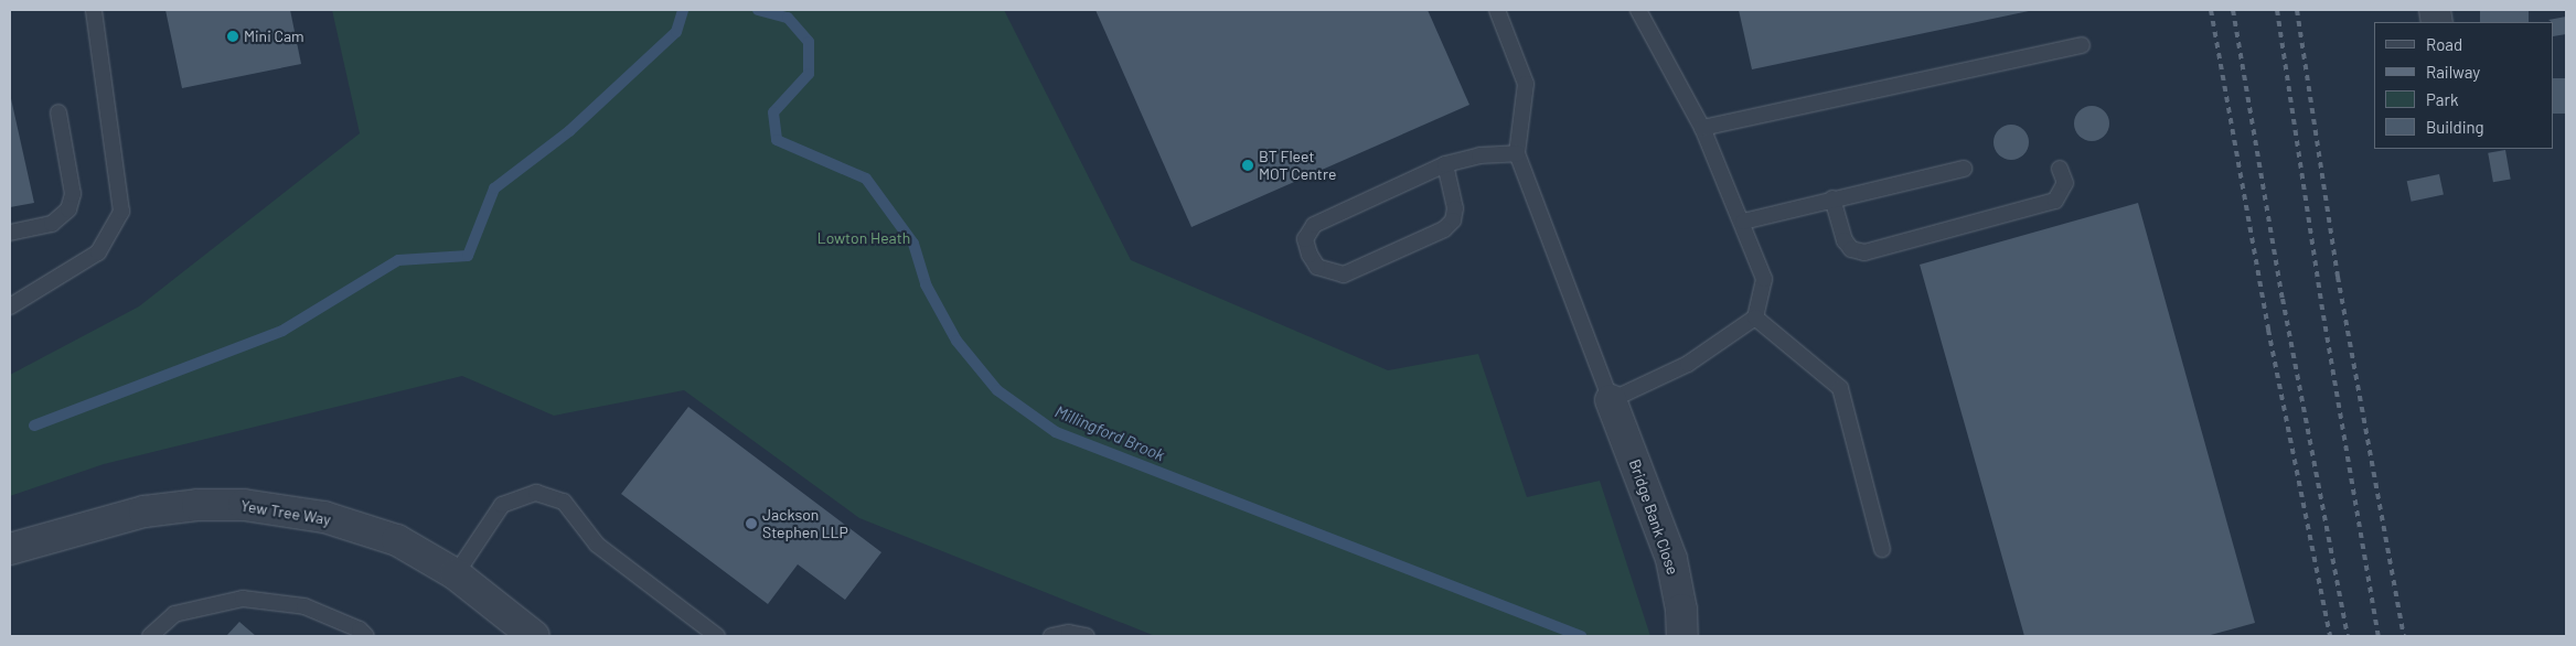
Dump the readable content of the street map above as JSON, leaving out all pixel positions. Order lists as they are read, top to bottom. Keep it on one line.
{"streets":{"street":["Yew Tree Way","Bridge Bank Close"]},"water":["Millingford Brook"],"parks":["Lowton Heath"],"places":["Mini Cam","BT Fleet MOT Centre","Jackson Stephen LLP"],"legend":["Road","Railway","Park","Building"]}
